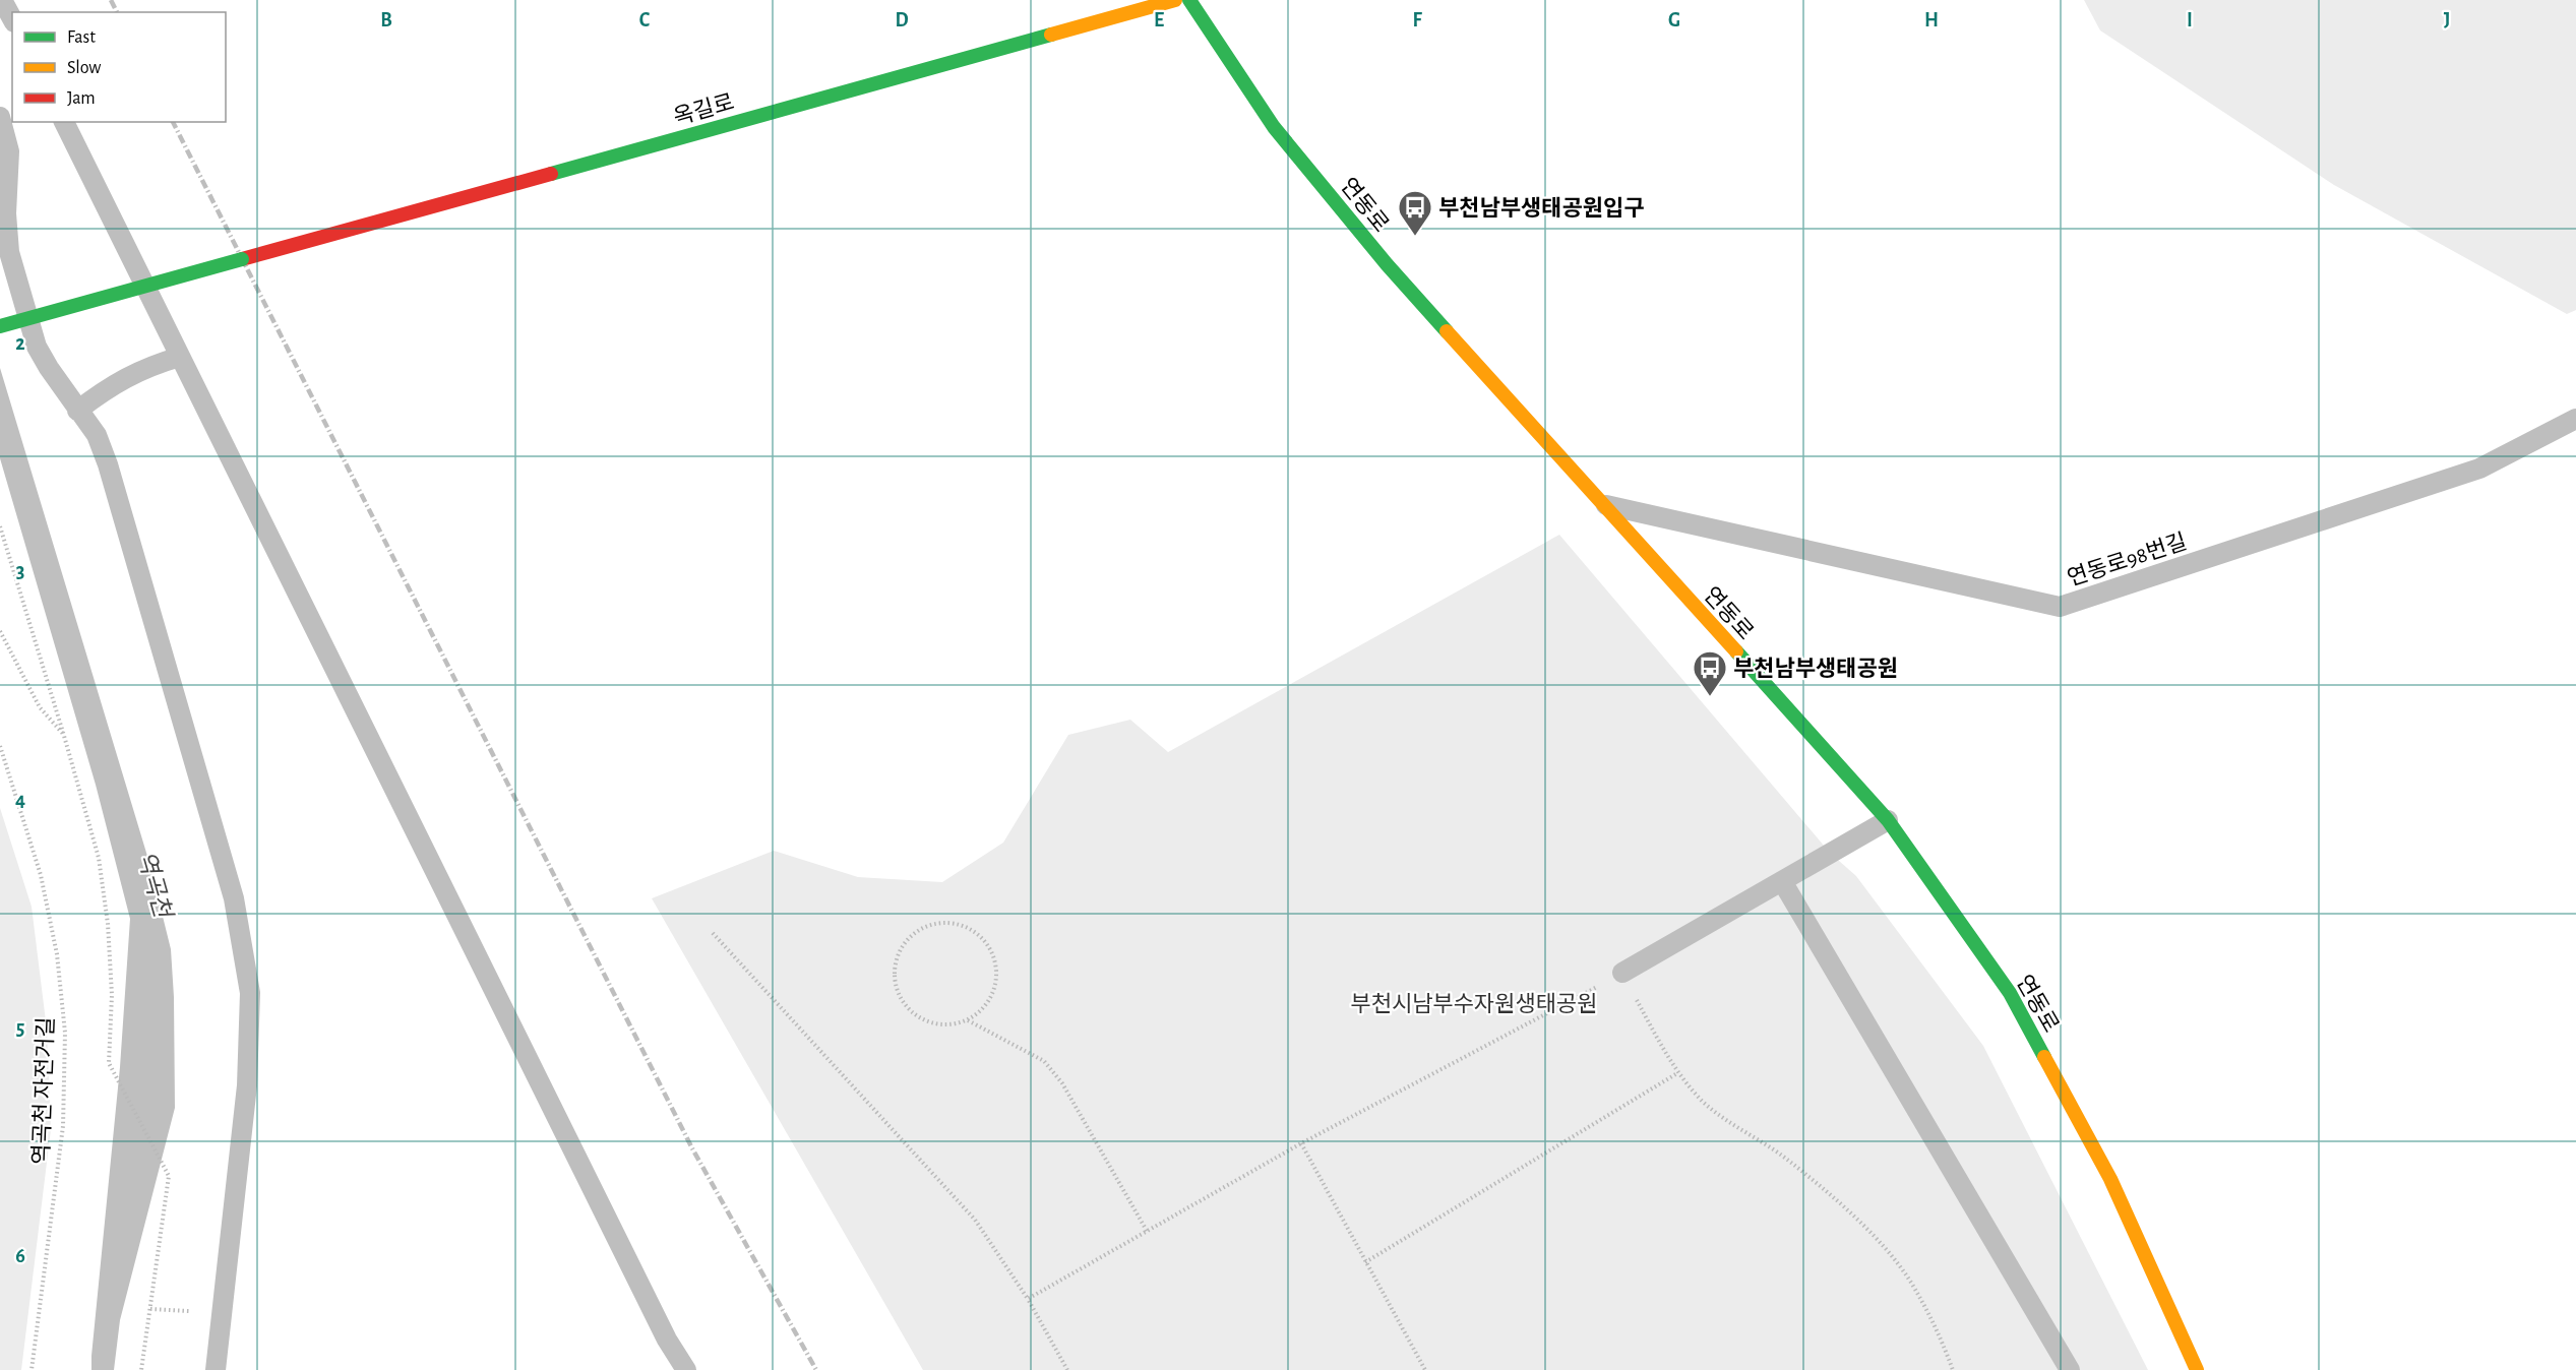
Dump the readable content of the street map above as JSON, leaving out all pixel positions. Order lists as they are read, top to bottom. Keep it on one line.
{"streets":{"street":["옥길로","연동로"],"lane":["연동로98번길"],"path":["역곡천 자전거길"]},"crossings":[["연동로","연동로98번길"]],"water":["역곡천"],"parks":["부천시남부수자원생태공원"],"places":{"bus stop":["부천남부생태공원입구","부천남부생태공원"]},"legend":["Fast","Slow","Jam"],"grid":{"columns":["B","C","D","E","F","G","H","I","J"],"rows":["2","3","4","5","6"]}}
